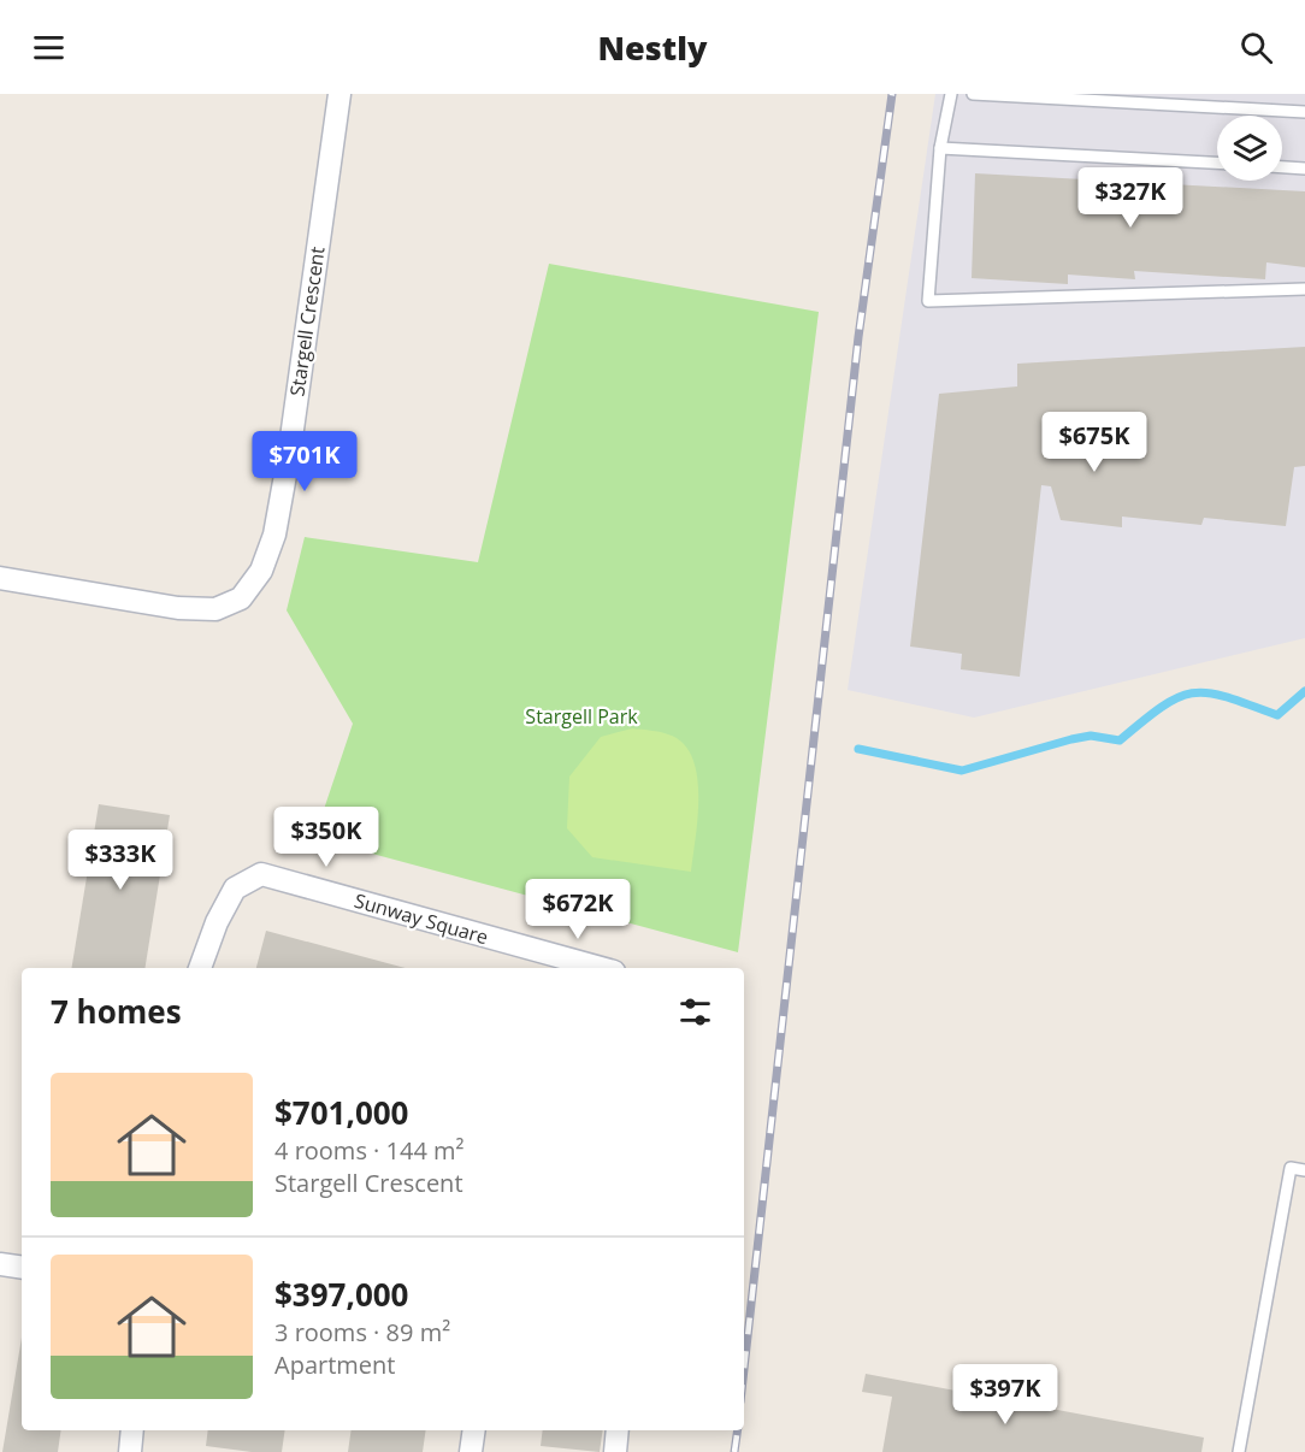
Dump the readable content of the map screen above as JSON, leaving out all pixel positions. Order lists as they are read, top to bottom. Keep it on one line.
{"streets":{"street":["Stargell Crescent","Sunway Square"]},"parks":["Stargell Park"],"page":{"header":"Nestly","price":["$327K","$675K","$701K","$350K","$333K","$672K","$397K"],"heading":"7 homes","list":[{"name":"$701,000","note":"4 rooms · 144 m² · Stargell Crescent"},{"name":"$397,000","note":"3 rooms · 89 m² · Apartment"}]}}
